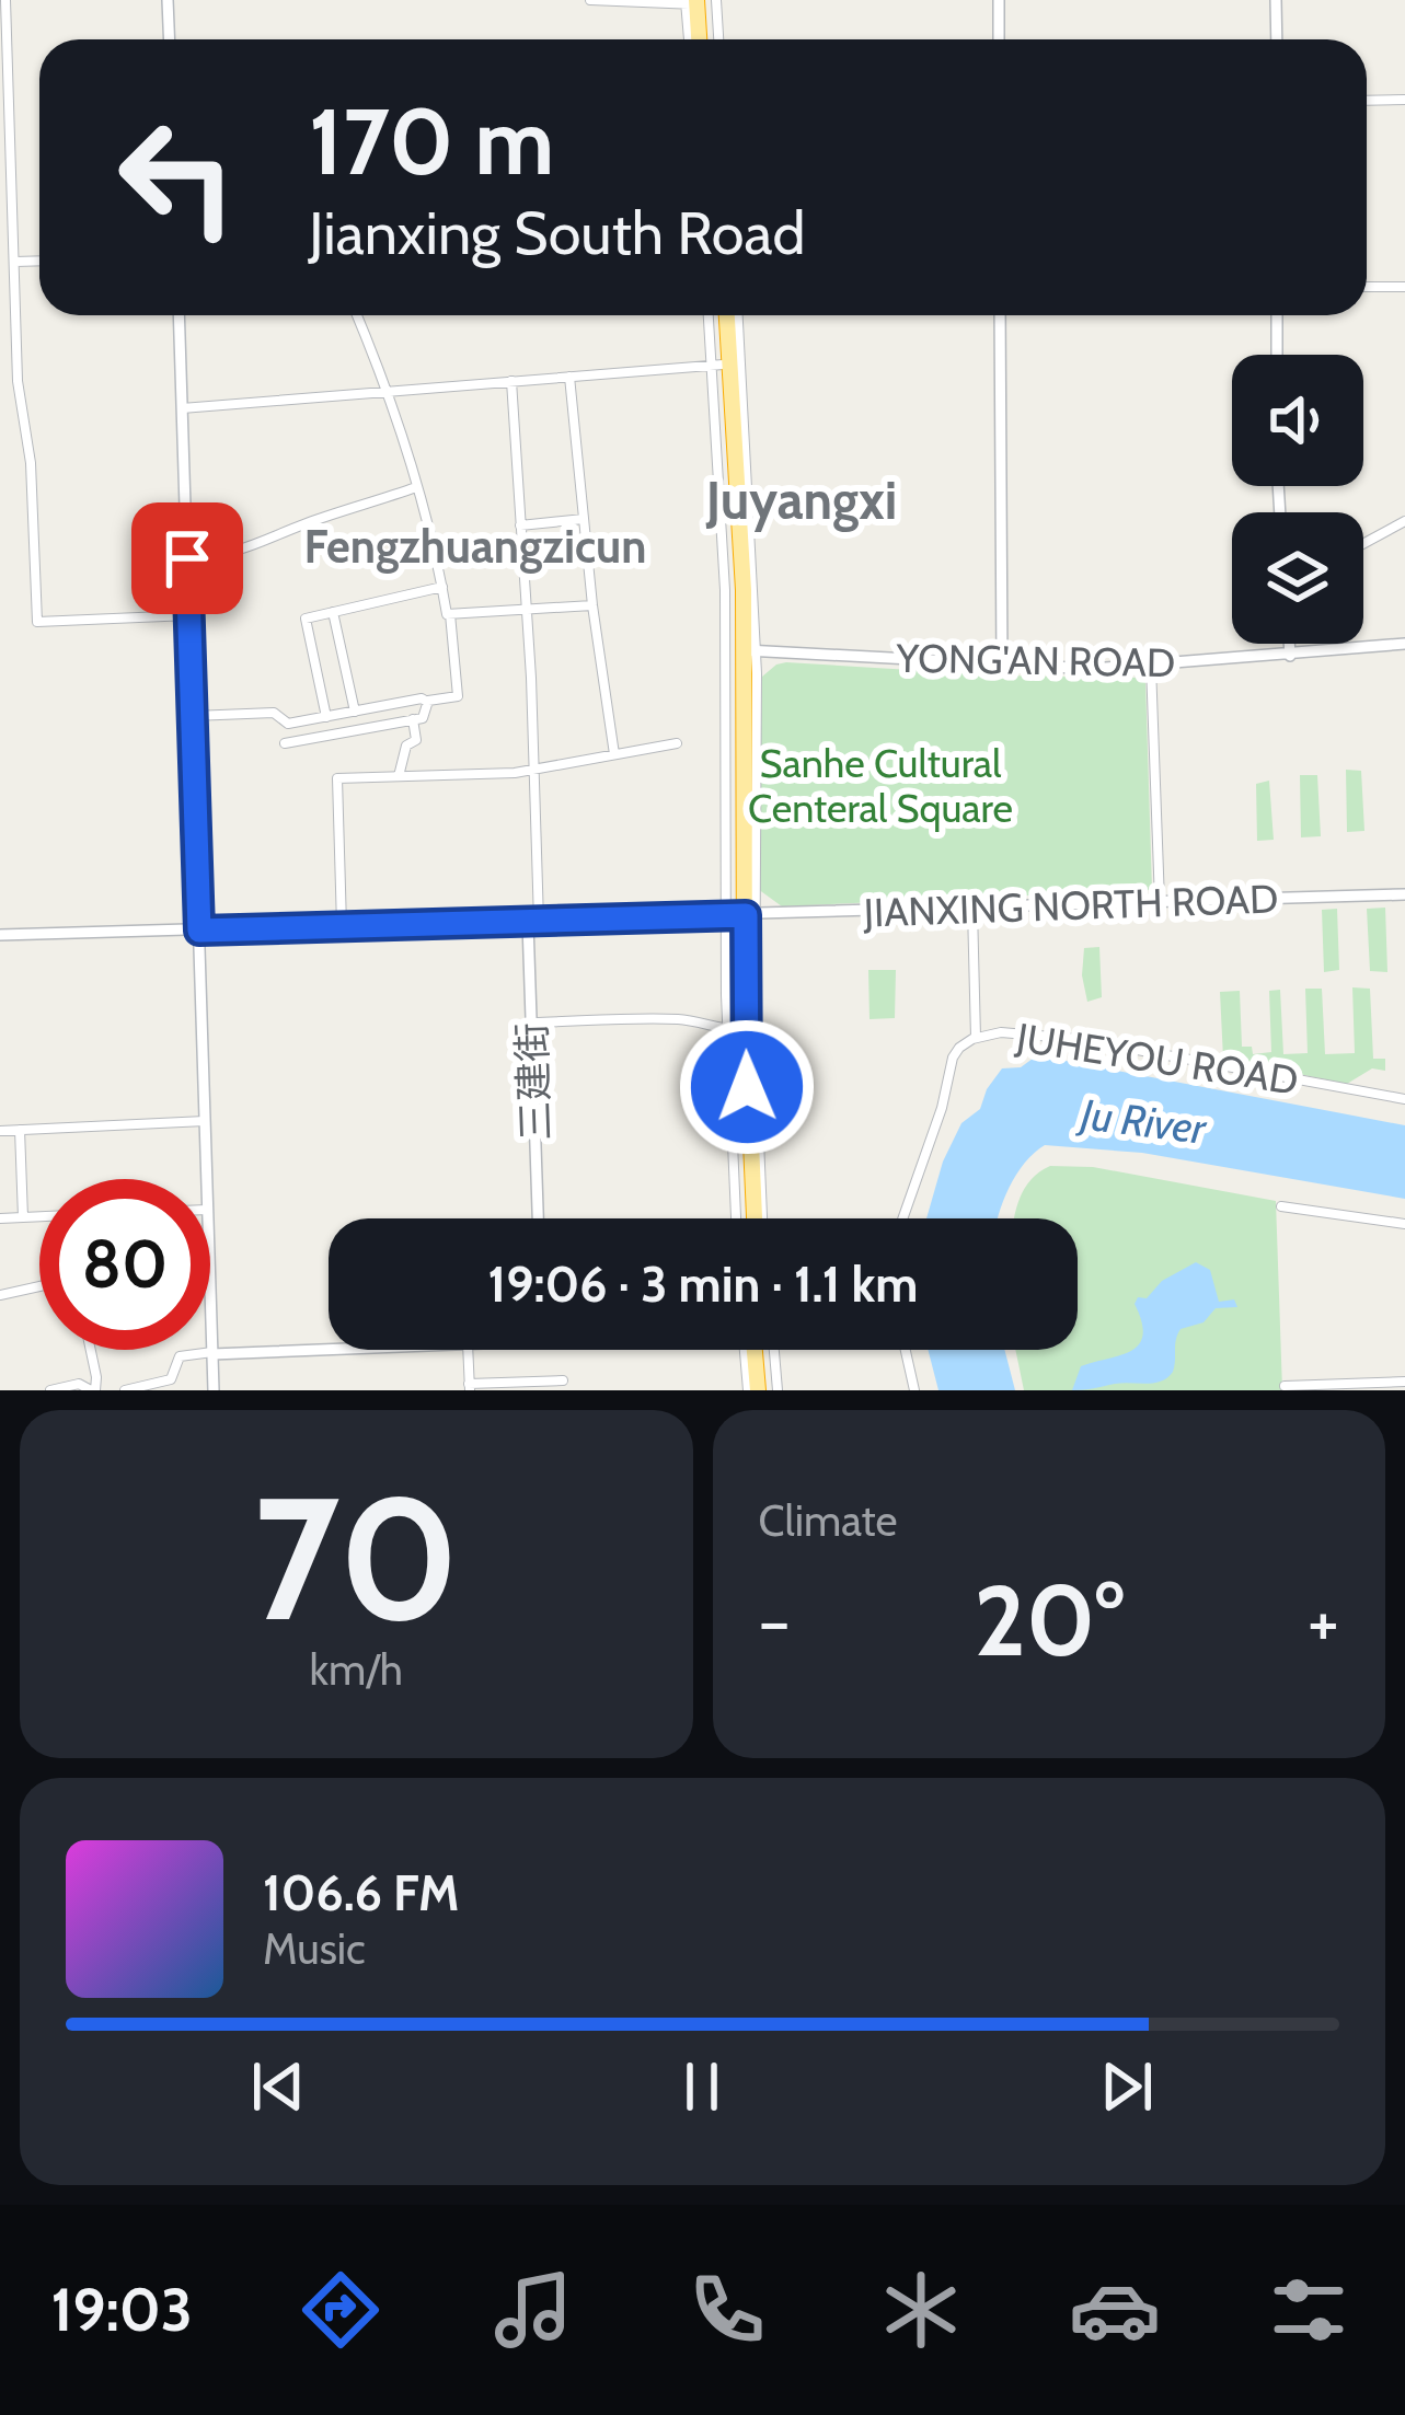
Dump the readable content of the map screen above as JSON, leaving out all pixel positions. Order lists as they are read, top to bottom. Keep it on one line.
{"streets":{"street":["YONG'AN ROAD","JIANXING NORTH ROAD","JUHEYOU ROAD","三建街"]},"crossings":[["JIANXING NORTH ROAD","三建街"]],"districts":["Juyangxi","Fengzhuangzicun"],"water":["Ju River"],"parks":["Sanhe Cultural Centeral Square"],"page":{"turn":["170 m","Jianxing South Road"],"limit":"80","trip":"19:06 · 3 min · 1.1 km","tile":[["70","km/h"],"Climate"],"heat":["−","20°","+"],"song":["106.6 FM","Music"],"tabs":"19:03"}}
